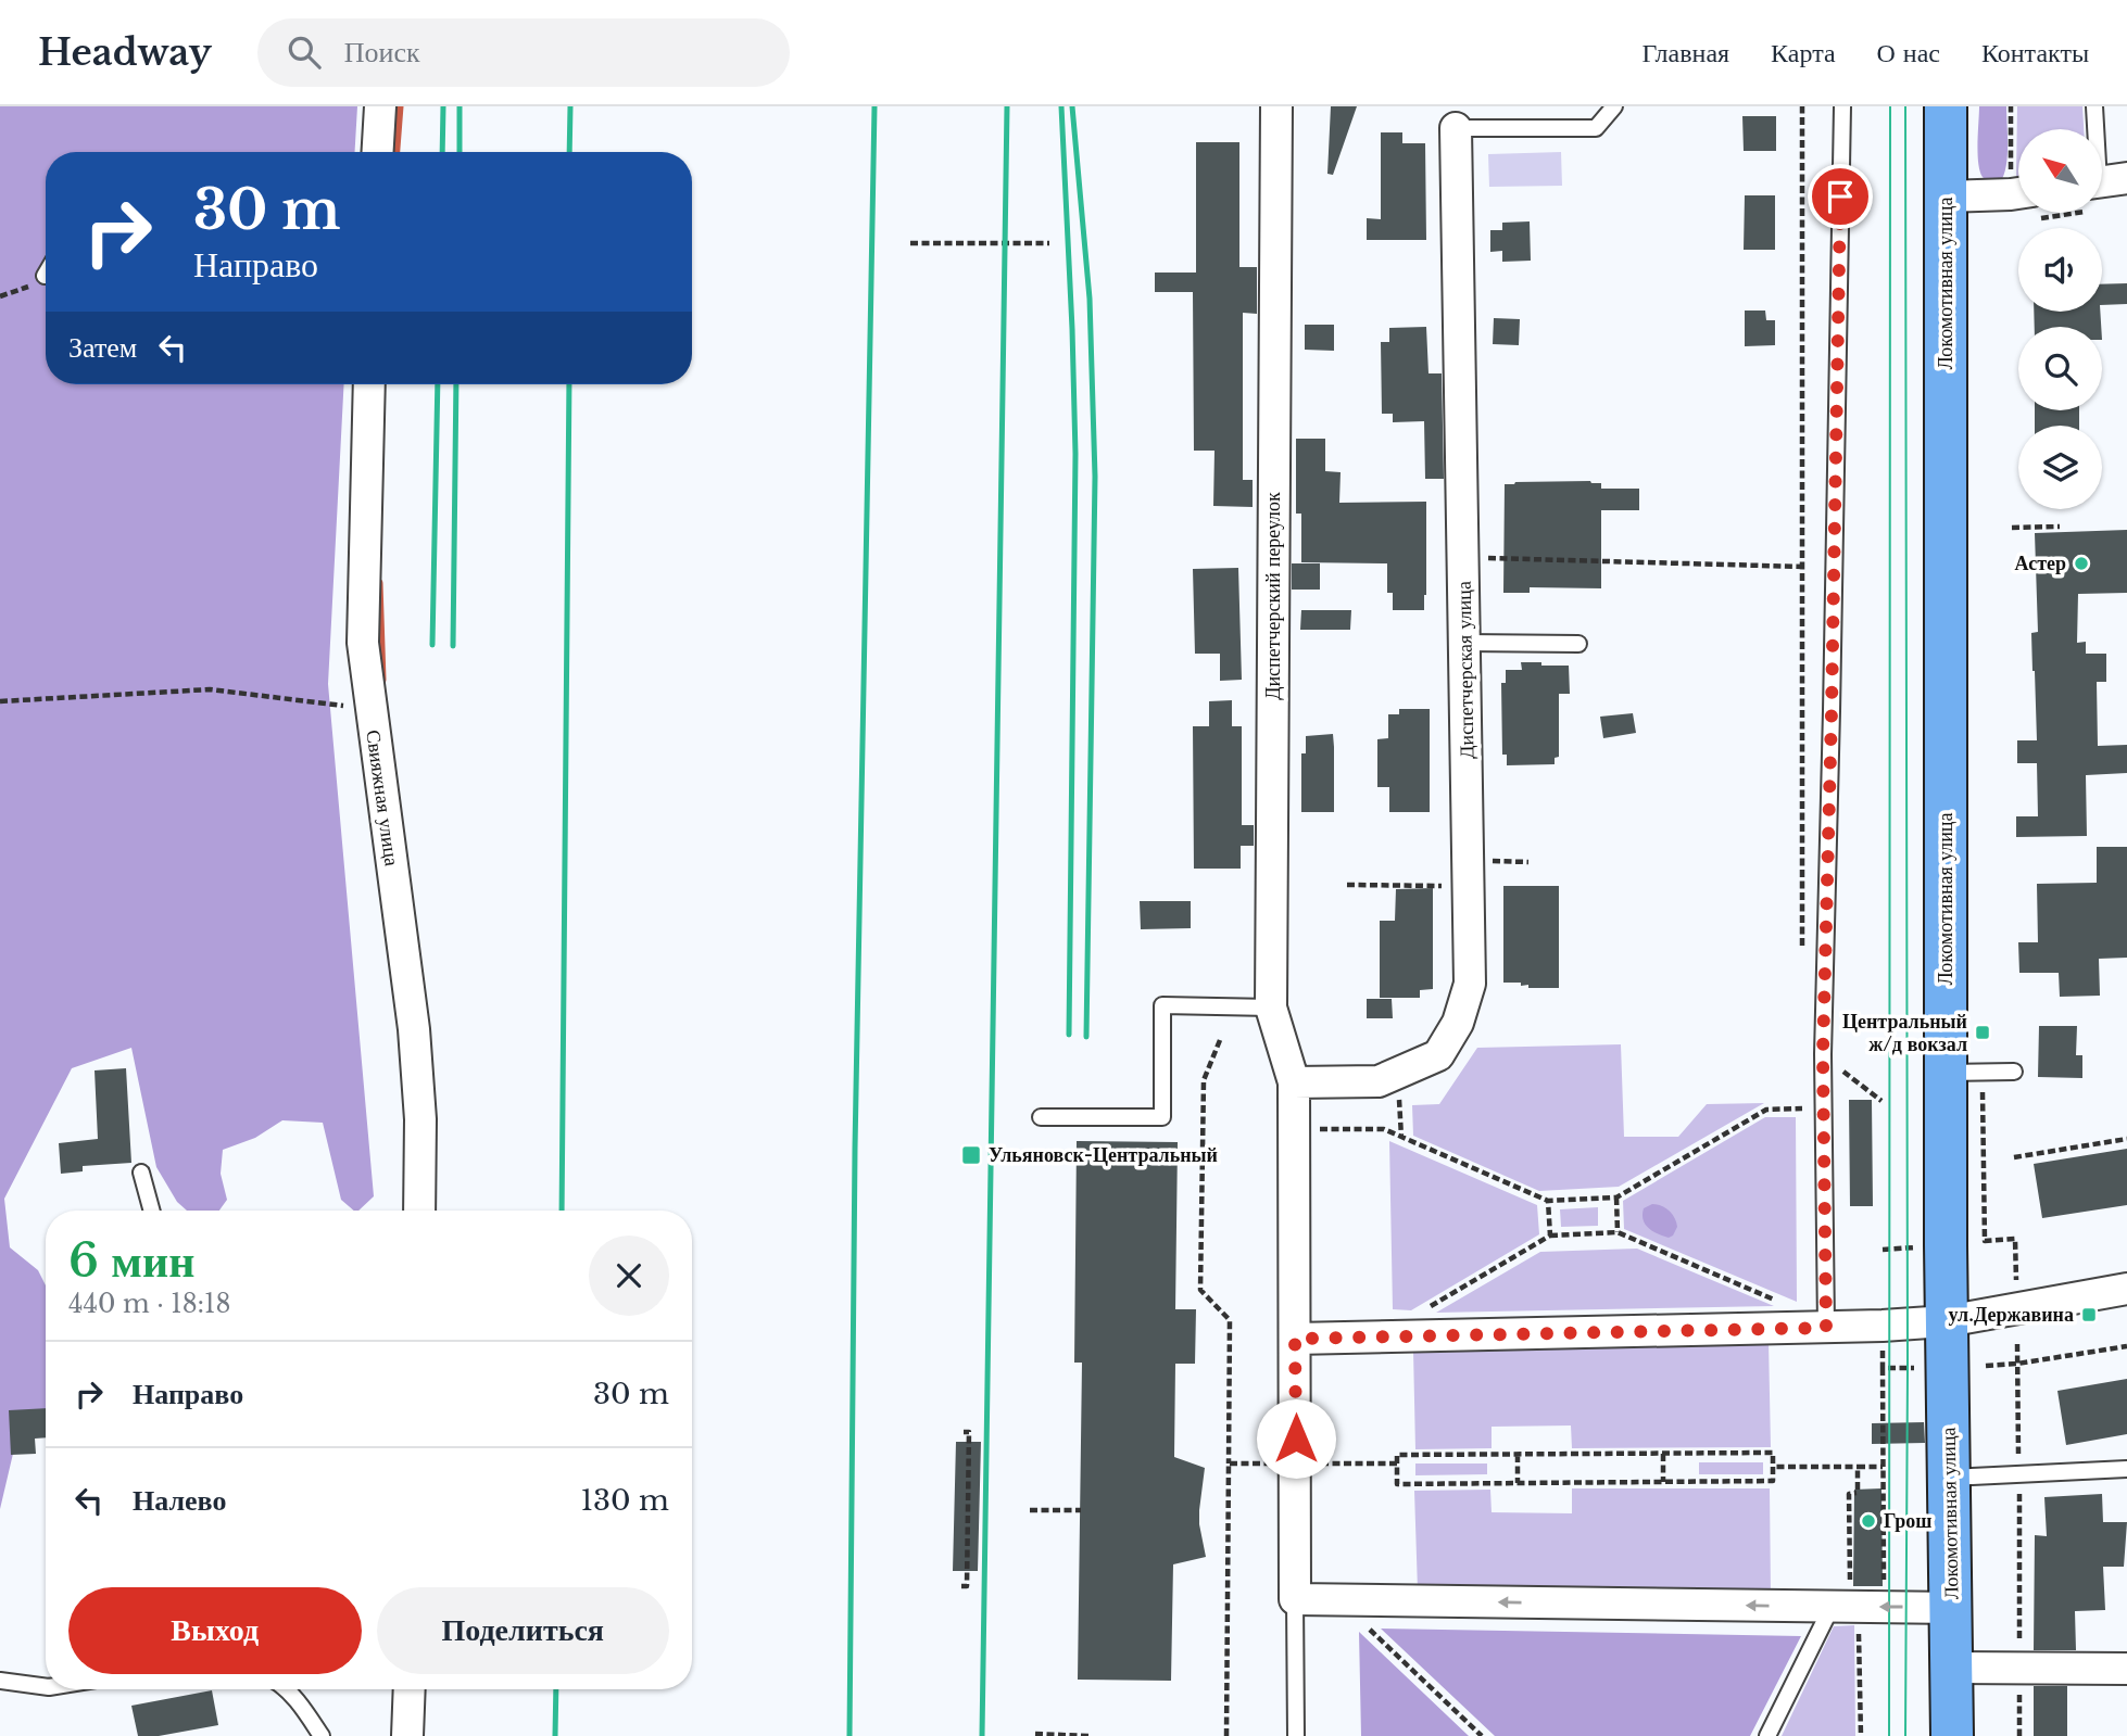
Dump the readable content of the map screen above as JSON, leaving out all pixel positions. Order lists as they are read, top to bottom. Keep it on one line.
{"streets":{"main road":["Локомотивная улица"],"street":["Диспетчерский переулок","Диспетчерская улица","Свияжная улица"]},"crossings":[["Диспетчерский переулок","Диспетчерская улица"]],"places":{"other":["Астер","Грош"],"transit":["Центральный ж/д вокзал","Ульяновск-Центральный","ул.Державина"]},"north":"top left","page":{"header":"Headway","search":"Поиск","nav":["Главная","Карта","О нас","Контакты"],"turn":["30 m","Направо"],"then":"Затем","heading":["6 мин","440 m · 18:18"],"list":[{"name":"Направо","value":"30 m"},{"name":"Налево","value":"130 m"}],"buttons":["Выход","Поделиться"]}}
